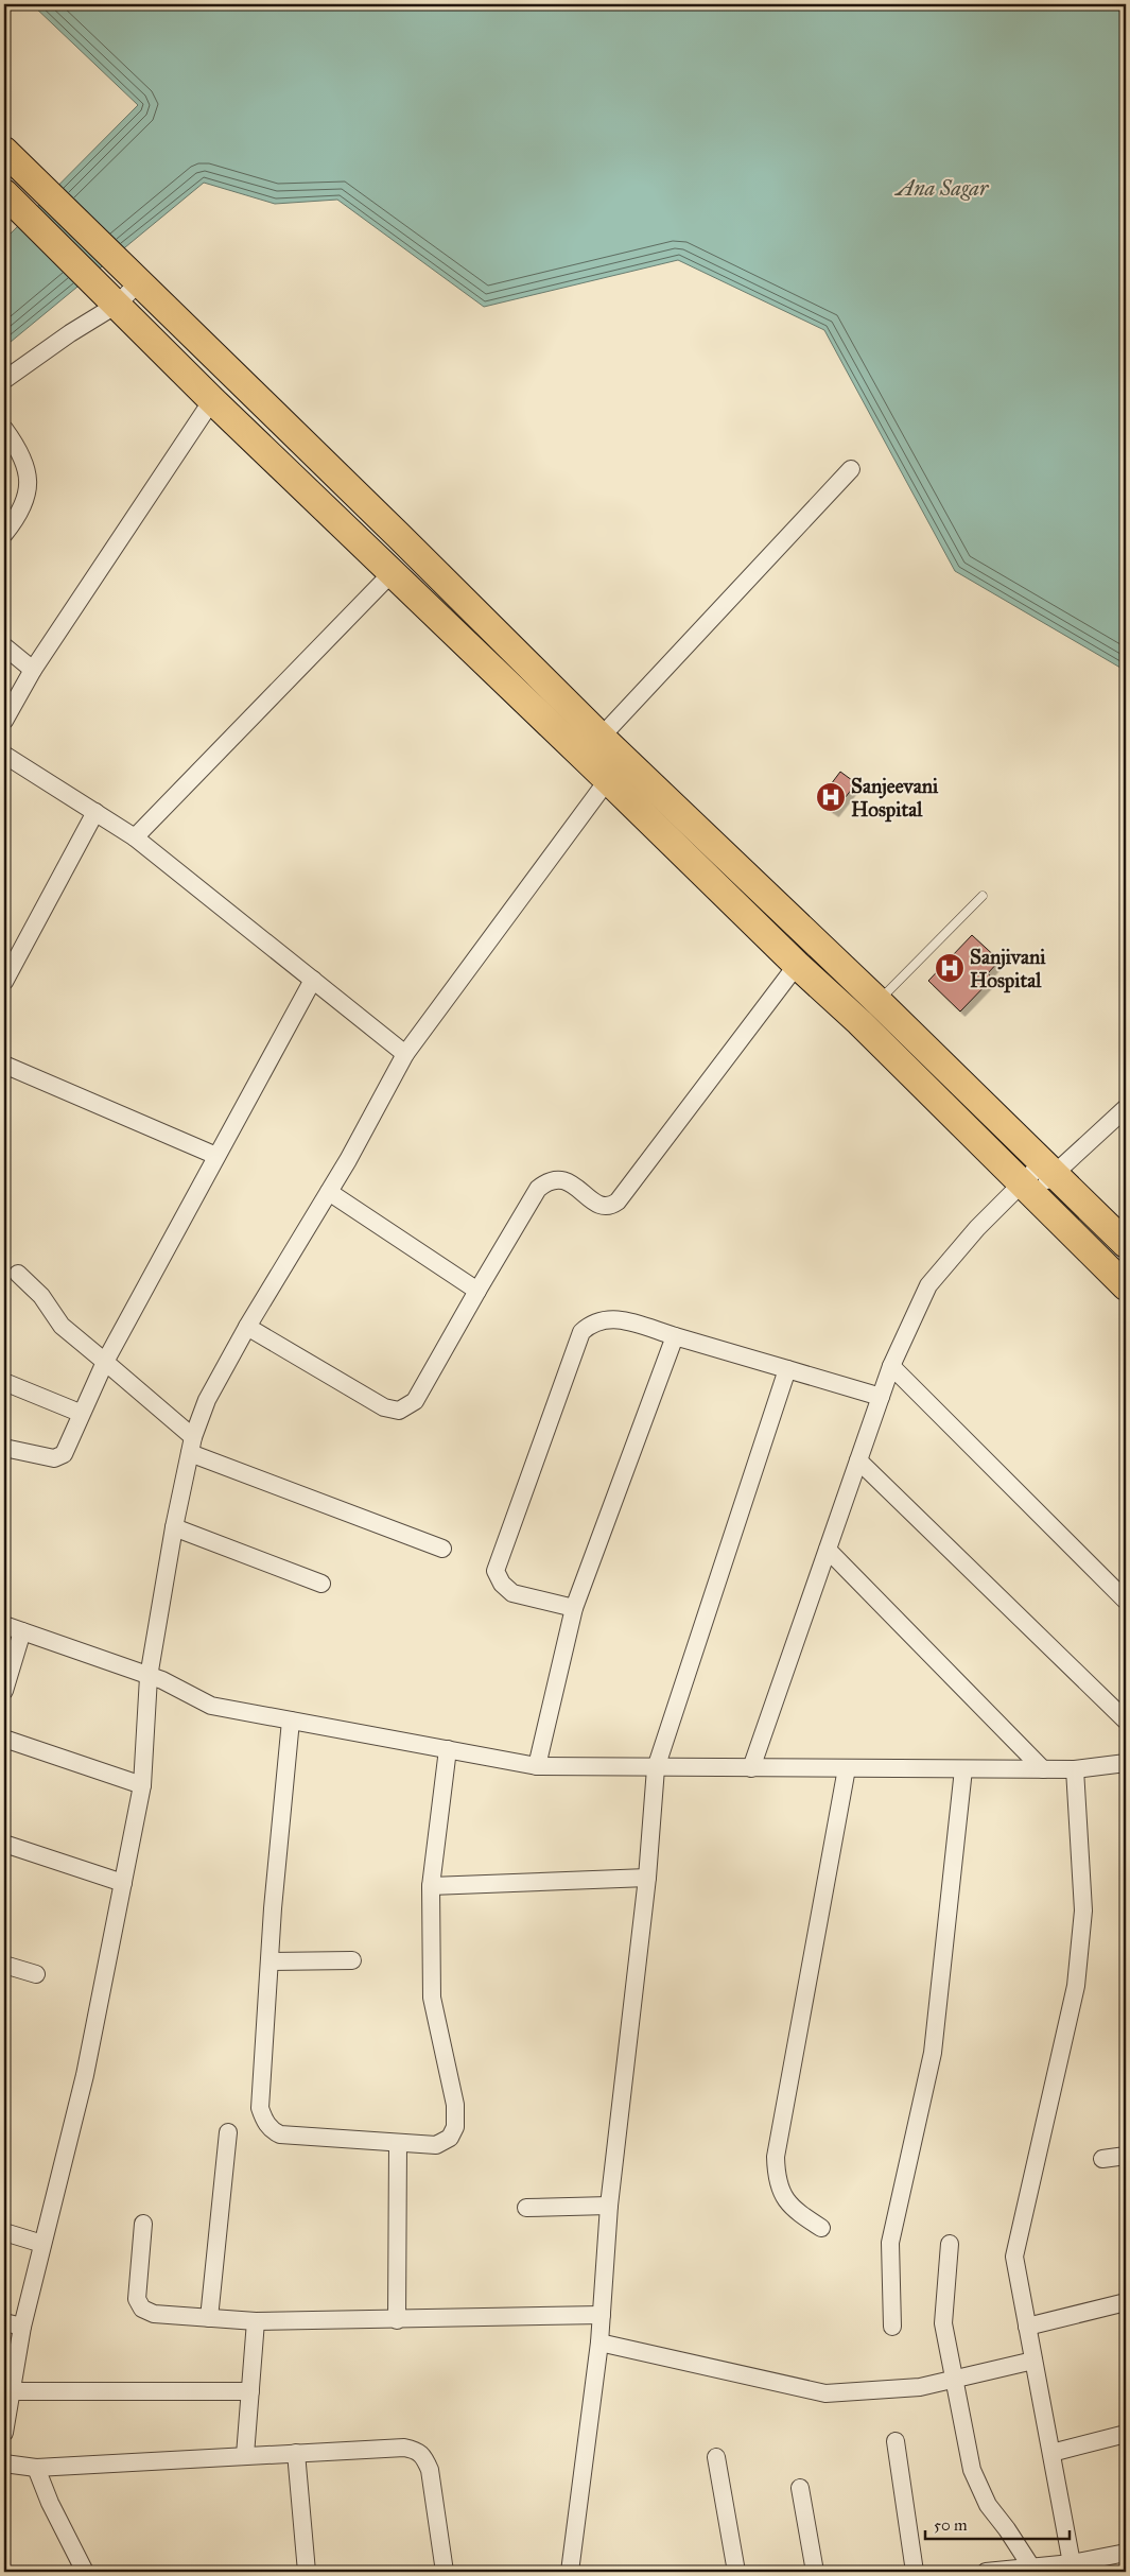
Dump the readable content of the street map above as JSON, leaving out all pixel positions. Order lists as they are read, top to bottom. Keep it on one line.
{"water":["Ana Sagar"],"places":{"hospital":["Sanjeevani Hospital","Sanjivani Hospital"]},"scale_bar":"50 m"}
